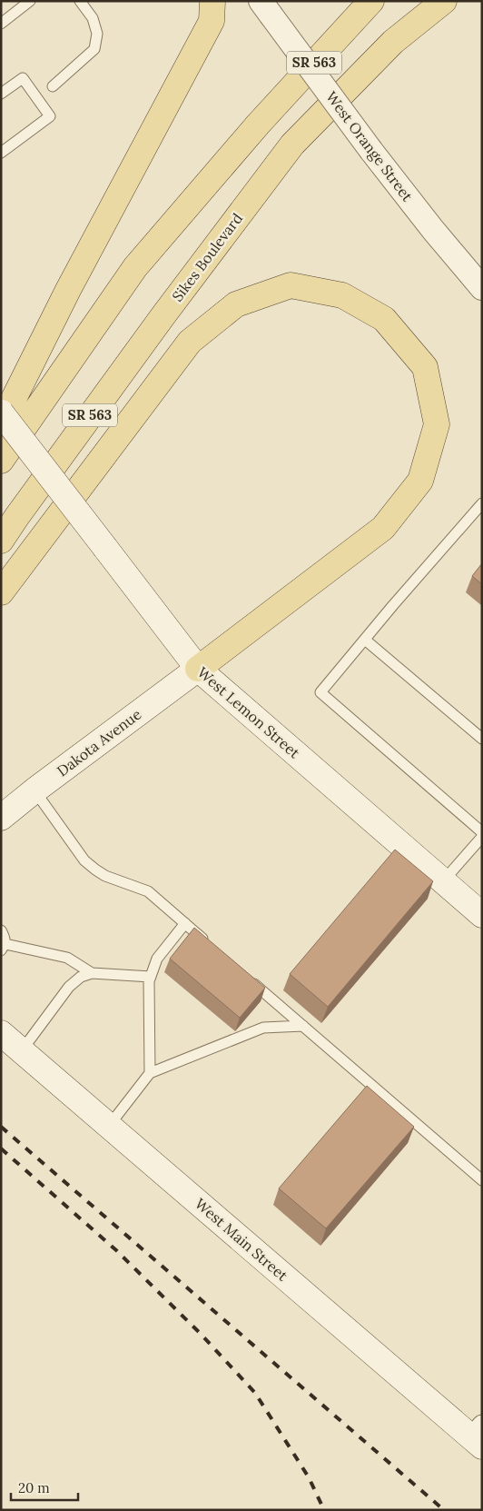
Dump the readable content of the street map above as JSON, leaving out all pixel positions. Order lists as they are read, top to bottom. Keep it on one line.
{"streets":{"main road":["SR 563","Sikes Boulevard","West Lemon Street","Dakota Avenue","West Main Street"],"street":["West Orange Street"]},"crossings":[["West Lemon Street","Dakota Avenue"]],"scale_bar":"20 m"}
